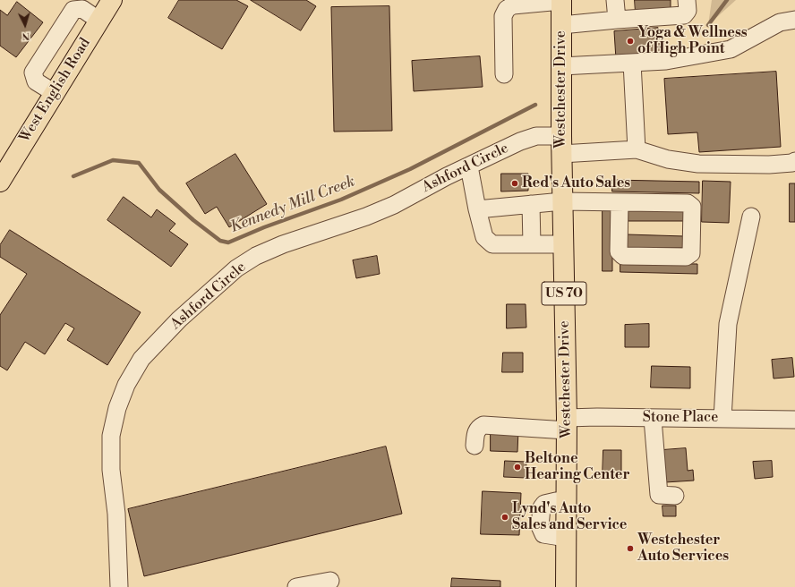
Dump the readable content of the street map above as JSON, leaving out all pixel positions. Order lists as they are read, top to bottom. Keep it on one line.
{"streets":{"main road":["Westchester Drive","West English Road","US 70"],"street":["Ashford Circle","Stone Place"]},"crossings":[["Westchester Drive","Ashford Circle"],["Westchester Drive","Stone Place"]],"water":["Kennedy Mill Creek"],"places":["Yoga & Wellness of High Point","Red's Auto Sales","Beltone Hearing Center","Lynd's Auto Sales and Service","Westchester Auto Services"],"north":"bottom"}
